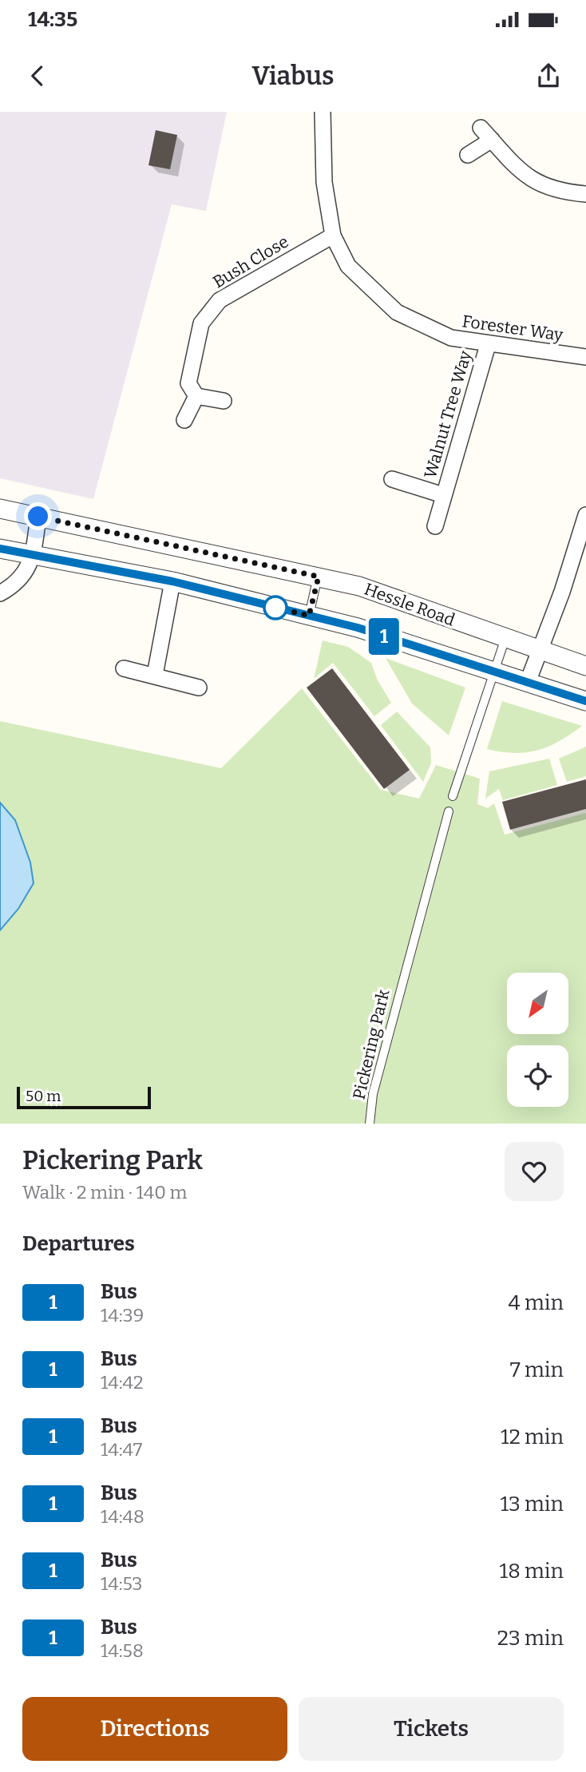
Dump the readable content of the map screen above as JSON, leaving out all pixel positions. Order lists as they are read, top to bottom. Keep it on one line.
{"streets":{"street":["Bush Close","Forester Way","Walnut Tree Way","Hessle Road"],"lane":["Pickering Park"]},"crossings":[["Bush Close","Forester Way"],["Forester Way","Walnut Tree Way"]],"lines":["bus line 1"],"scale_bar":"50 m","north":"bottom left","page":{"status":"14:35","header":"Viabus","on_map":"1","scale":"50 m","heading":[["Pickering Park","Walk · 2 min · 140 m"],"Departures"],"list":[{"mark":"1","name":"Bus","note":"14:39","value":"4 min"},{"mark":"1","name":"Bus","note":"14:42","value":"7 min"},{"mark":"1","name":"Bus","note":"14:47","value":"12 min"},{"mark":"1","name":"Bus","note":"14:48","value":"13 min"},{"mark":"1","name":"Bus","note":"14:53","value":"18 min"},{"mark":"1","name":"Bus","note":"14:58","value":"23 min"}],"buttons":["Directions","Tickets"]}}
